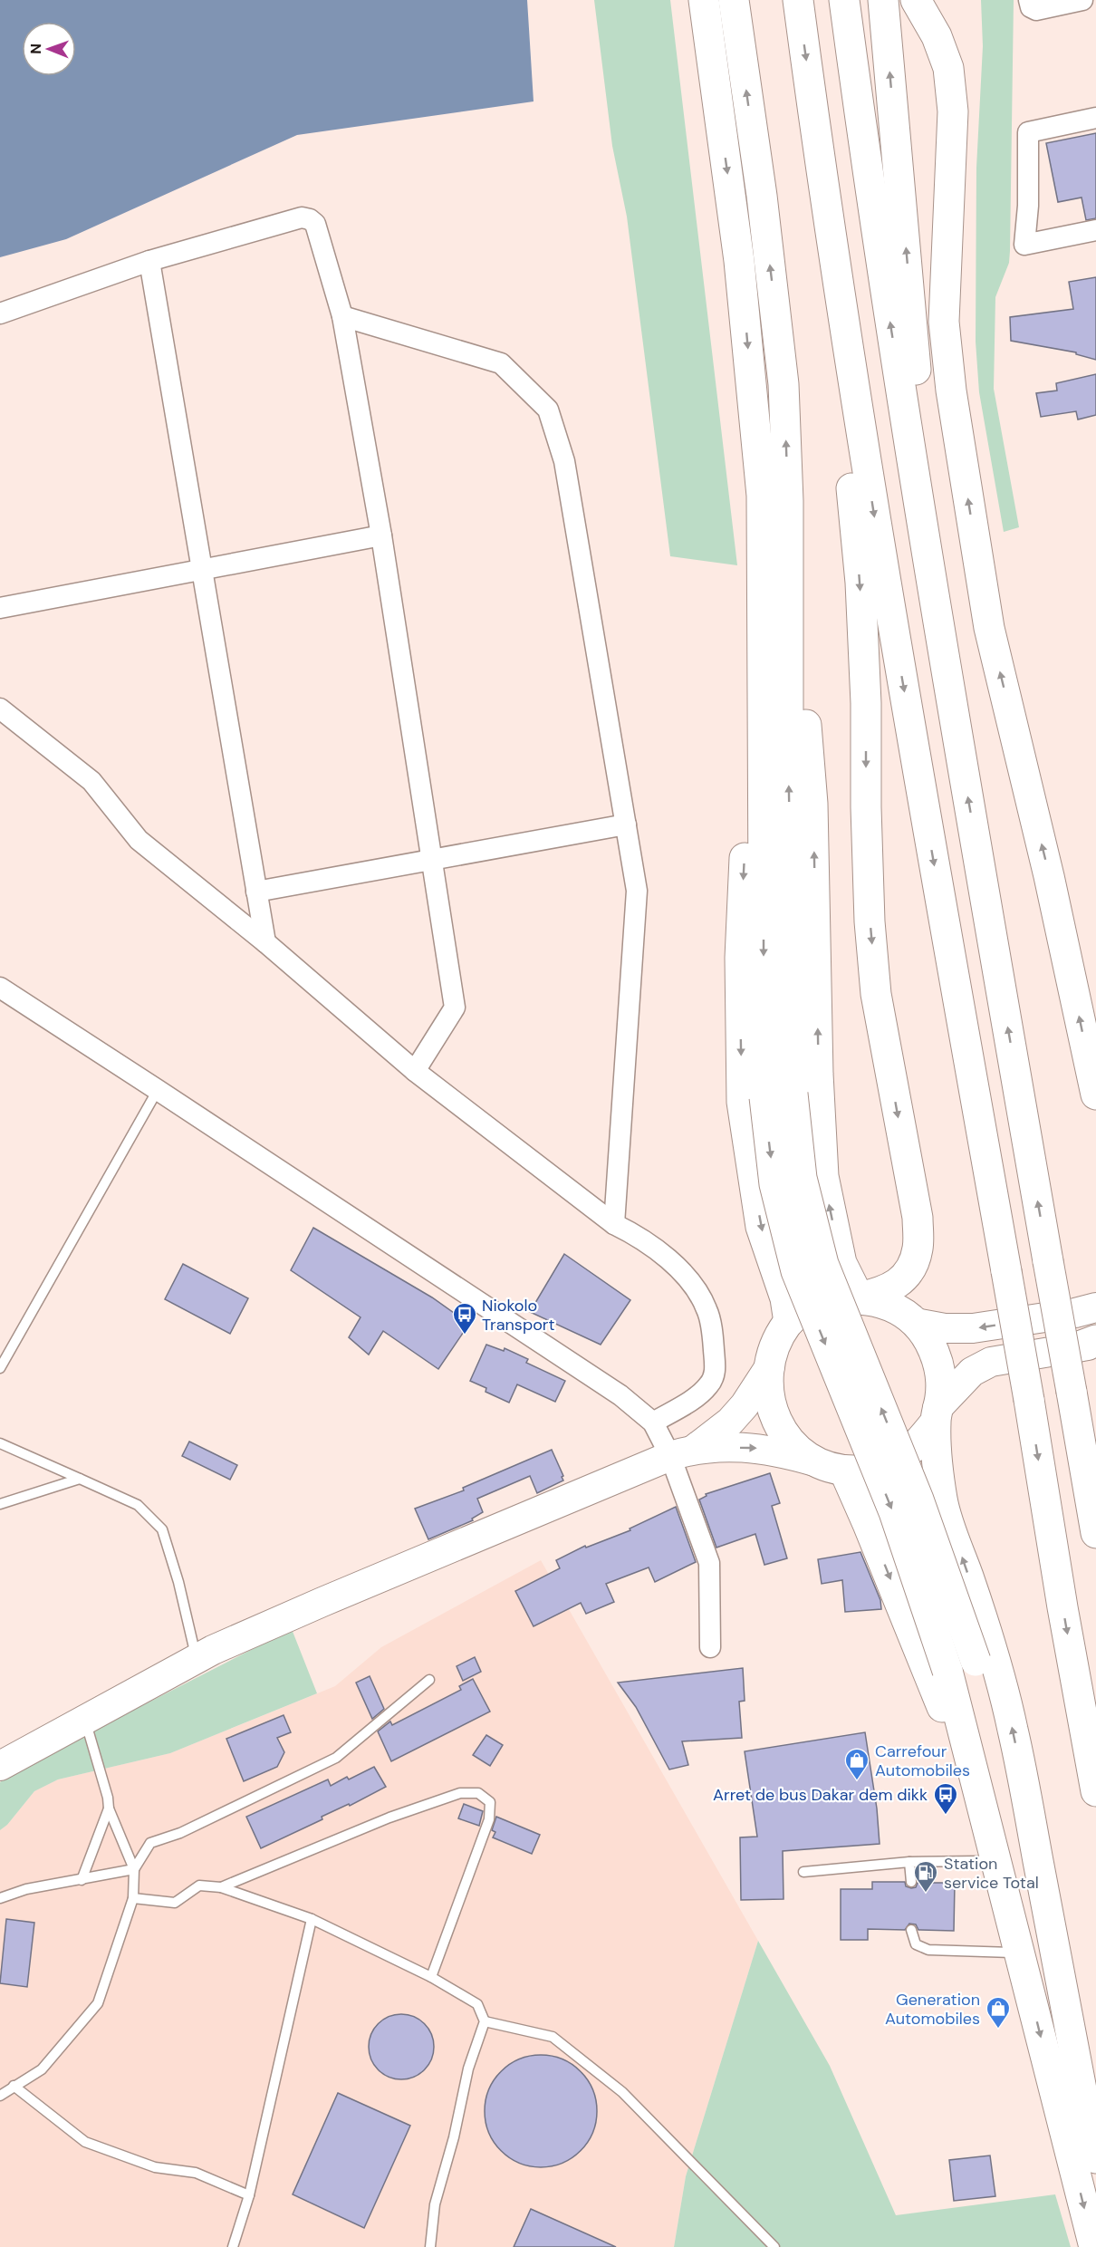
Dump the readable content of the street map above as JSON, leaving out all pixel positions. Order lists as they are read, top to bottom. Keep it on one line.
{"places":{"bus stop":["Niokolo Transport","Arret de bus Dakar dem dikk"],"shop":["Carrefour Automobiles","Generation Automobiles"],"fuel station":["Station service Total"]},"north":"left"}
